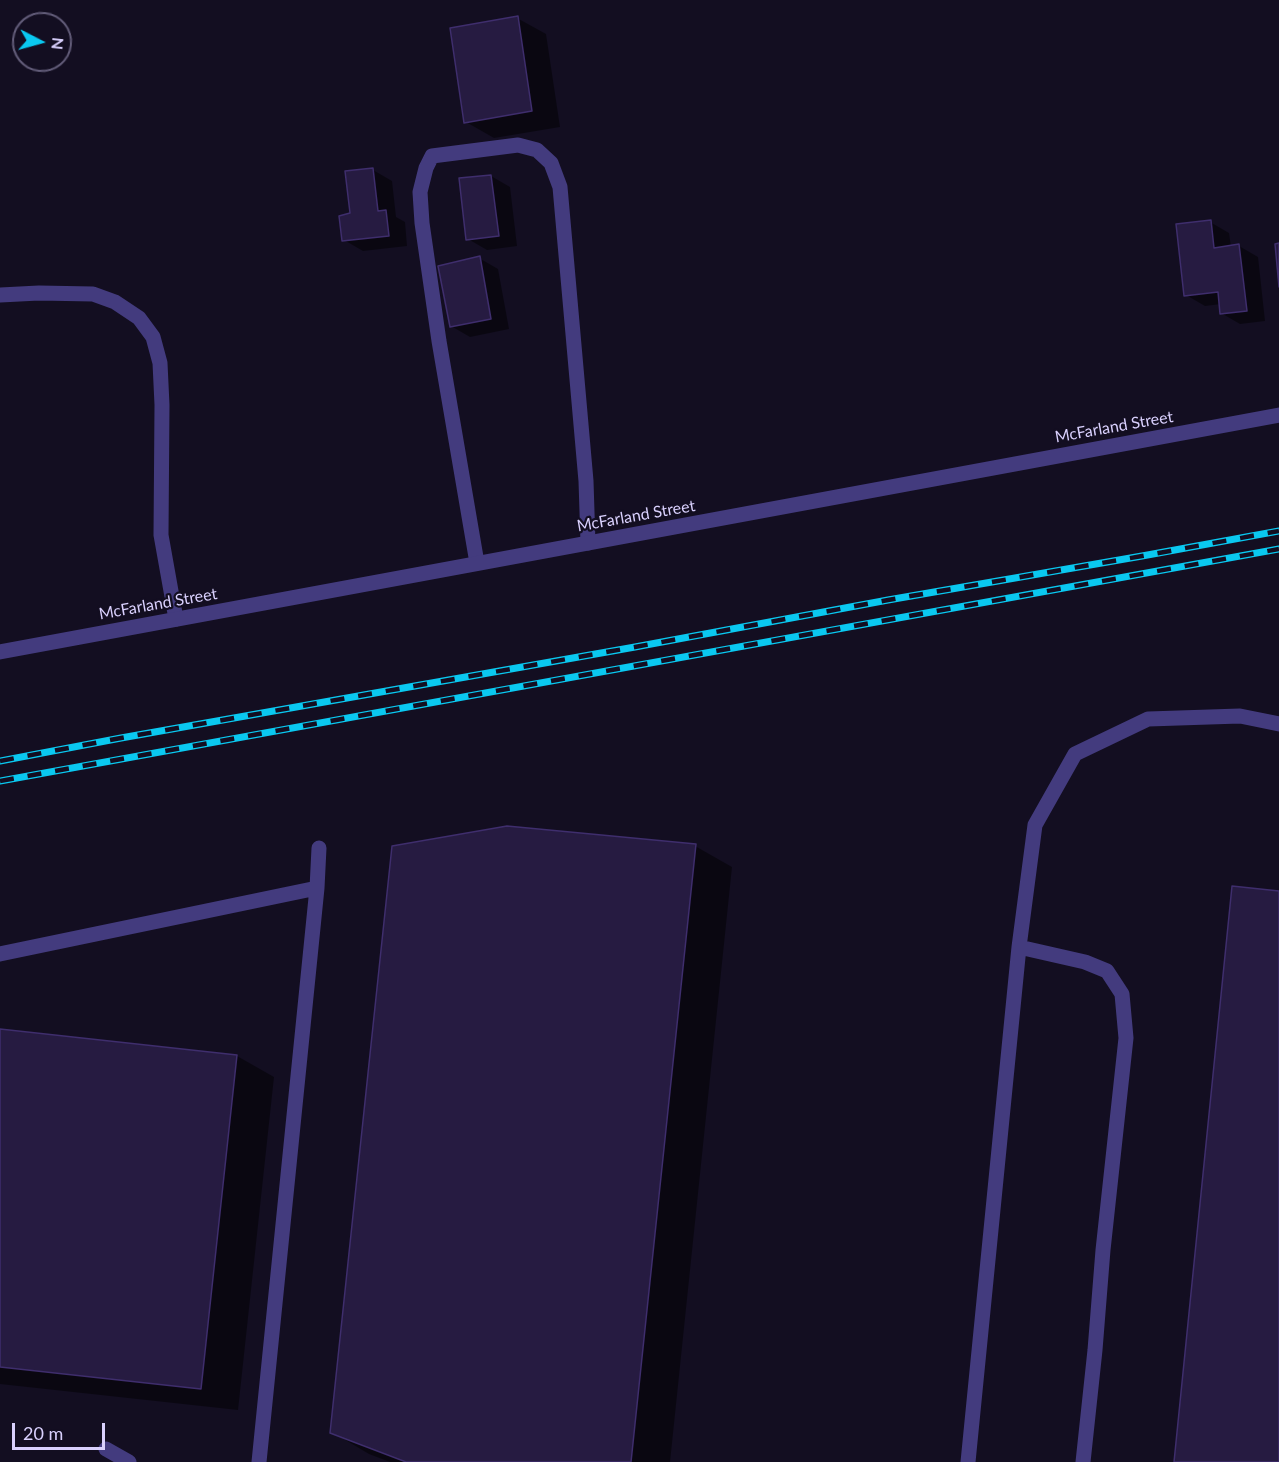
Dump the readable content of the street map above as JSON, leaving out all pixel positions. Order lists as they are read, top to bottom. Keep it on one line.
{"streets":{"street":["McFarland Street"]},"scale_bar":"20 m","north":"right"}
